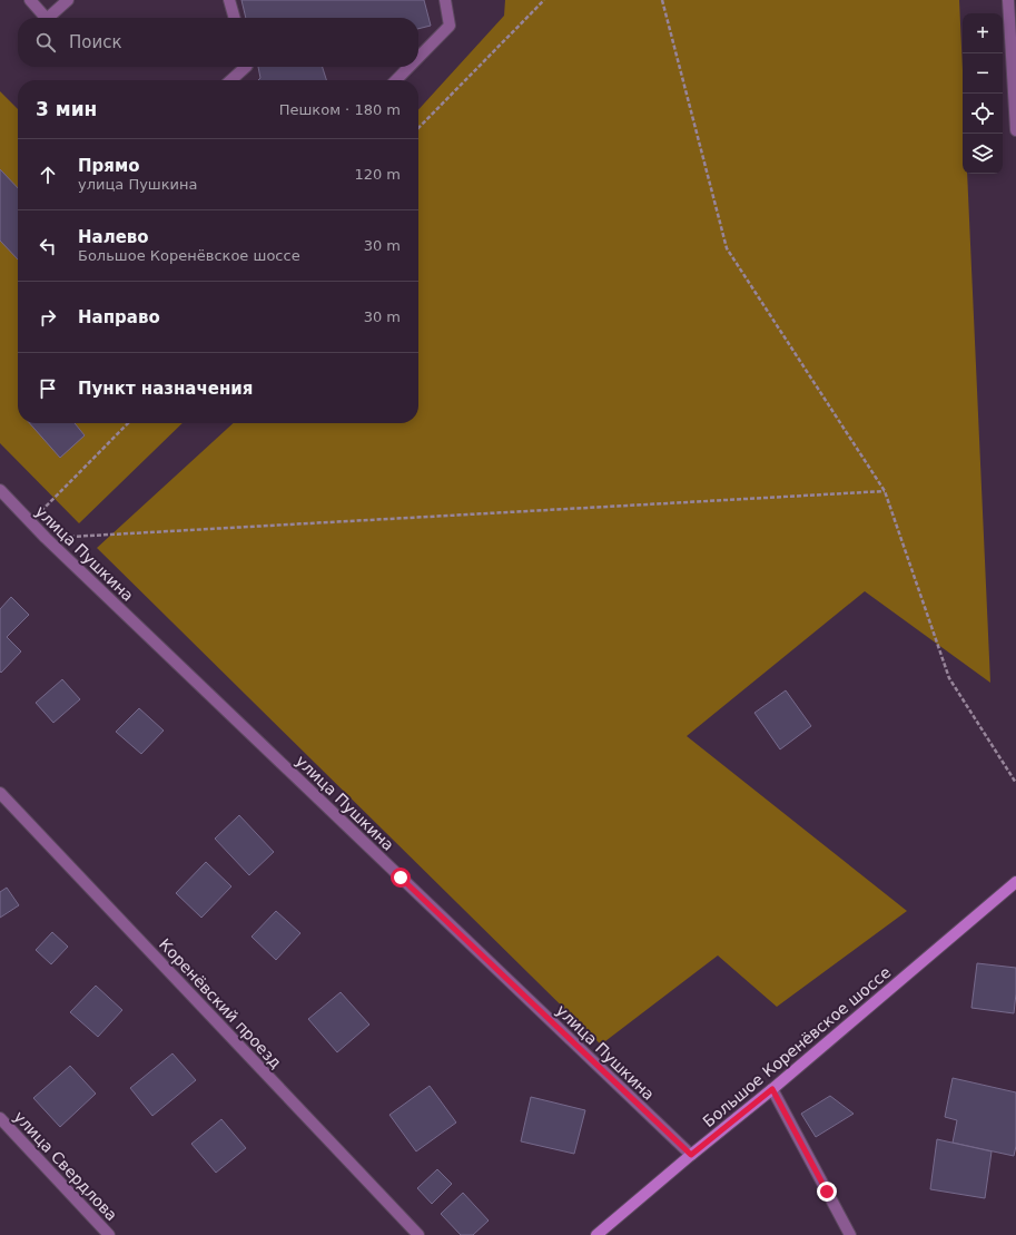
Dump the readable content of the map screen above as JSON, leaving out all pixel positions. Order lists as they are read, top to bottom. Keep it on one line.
{"streets":{"main road":["Большое Коренёвское шоссе"],"street":["улица Пушкина","Коренёвский проезд","улица Свердлова"]},"crossings":[["улица Пушкина","Большое Коренёвское шоссе"]],"page":{"map_buttons":["+","−"],"search":"Поиск","heading":["3 мин","Пешком · 180 m"],"list":[["Прямо","улица Пушкина","120 m"],["Налево","Большое Коренёвское шоссе","30 m"],["Направо","30 m"],"Пункт назначения"]}}
